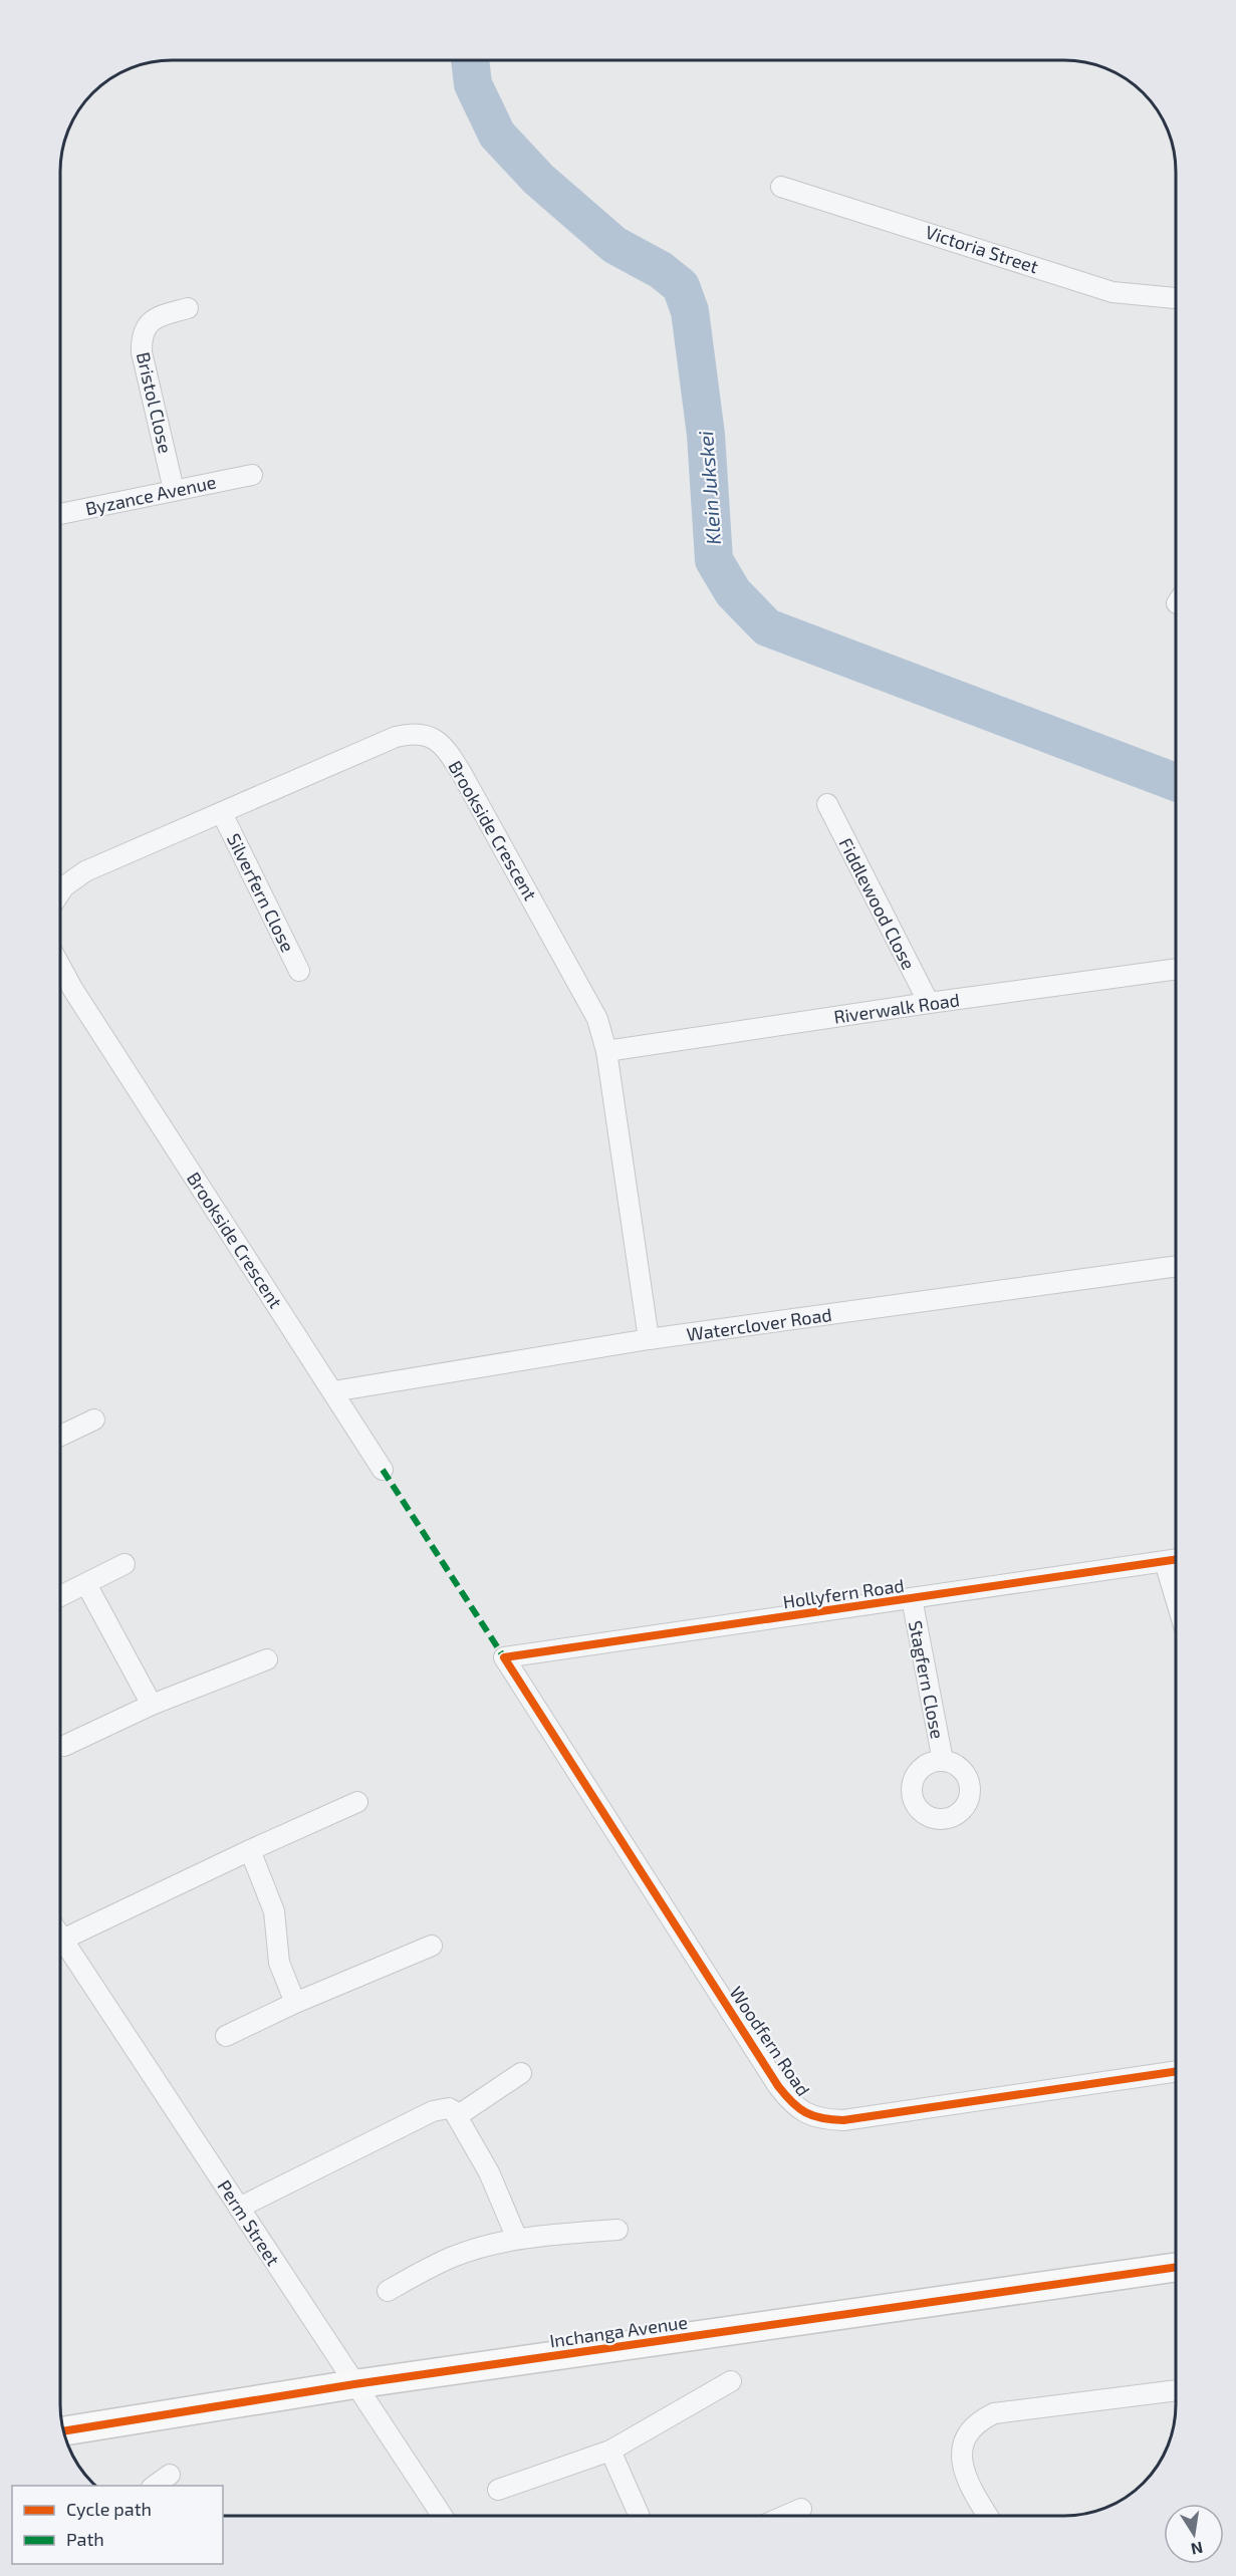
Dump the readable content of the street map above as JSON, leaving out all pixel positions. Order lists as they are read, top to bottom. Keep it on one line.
{"streets":{"street":["Victoria Street","Bristol Close","Byzance Avenue","Brookside Crescent","Silverfern Close","Fiddlewood Close","Riverwalk Road","Waterclover Road","Hollyfern Road","Stagfern Close","Woodfern Road","Perm Street","Inchanga Avenue"]},"crossings":[["Bristol Close","Byzance Avenue"],["Brookside Crescent","Silverfern Close"],["Brookside Crescent","Riverwalk Road"],["Brookside Crescent","Waterclover Road"],["Fiddlewood Close","Riverwalk Road"],["Hollyfern Road","Stagfern Close"],["Hollyfern Road","Woodfern Road"],["Perm Street","Inchanga Avenue"]],"water":["Klein Jukskei"],"legend":["Cycle path","Path"],"north":"bottom"}
